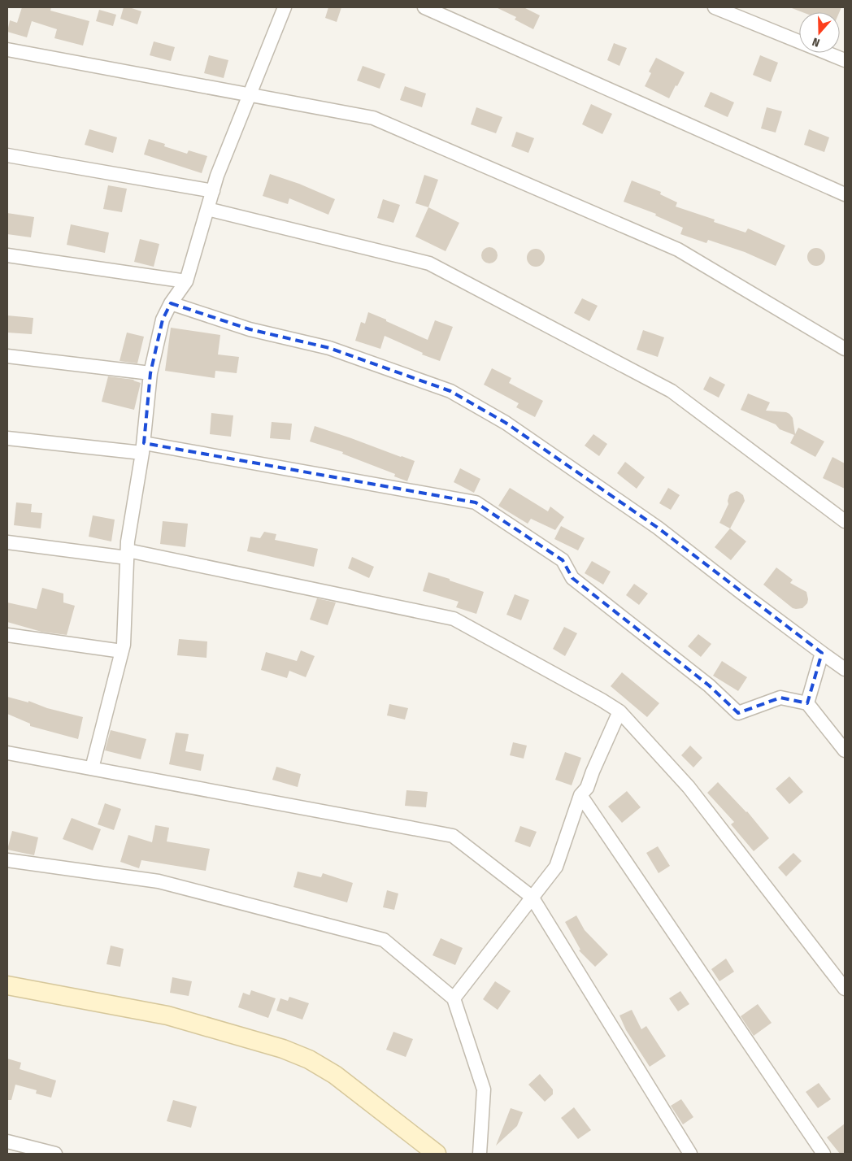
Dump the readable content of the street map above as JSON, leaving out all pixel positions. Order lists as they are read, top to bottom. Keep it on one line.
{"north":"bottom"}
